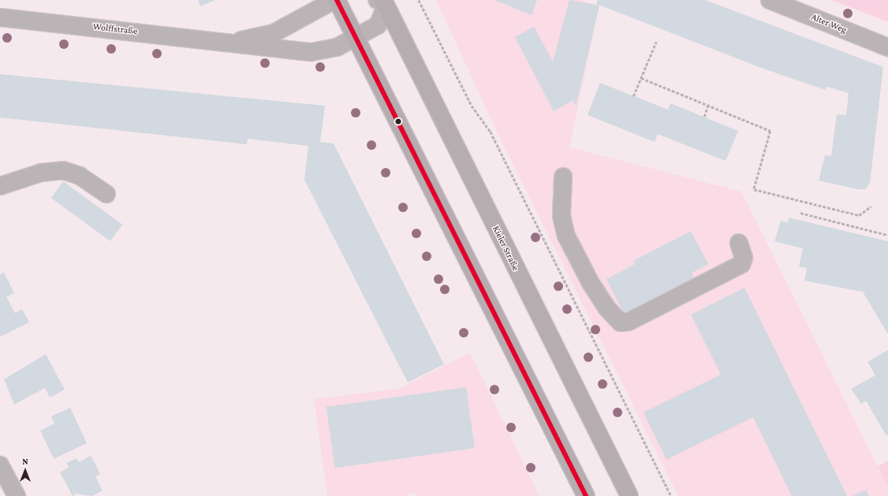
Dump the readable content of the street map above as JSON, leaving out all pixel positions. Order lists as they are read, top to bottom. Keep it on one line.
{"streets":{"main road":["Kieler Straße"],"street":["Alter Weg","Wolffstraße"]},"crossings":[["Wolffstraße","Kieler Straße"]],"north":"top"}
